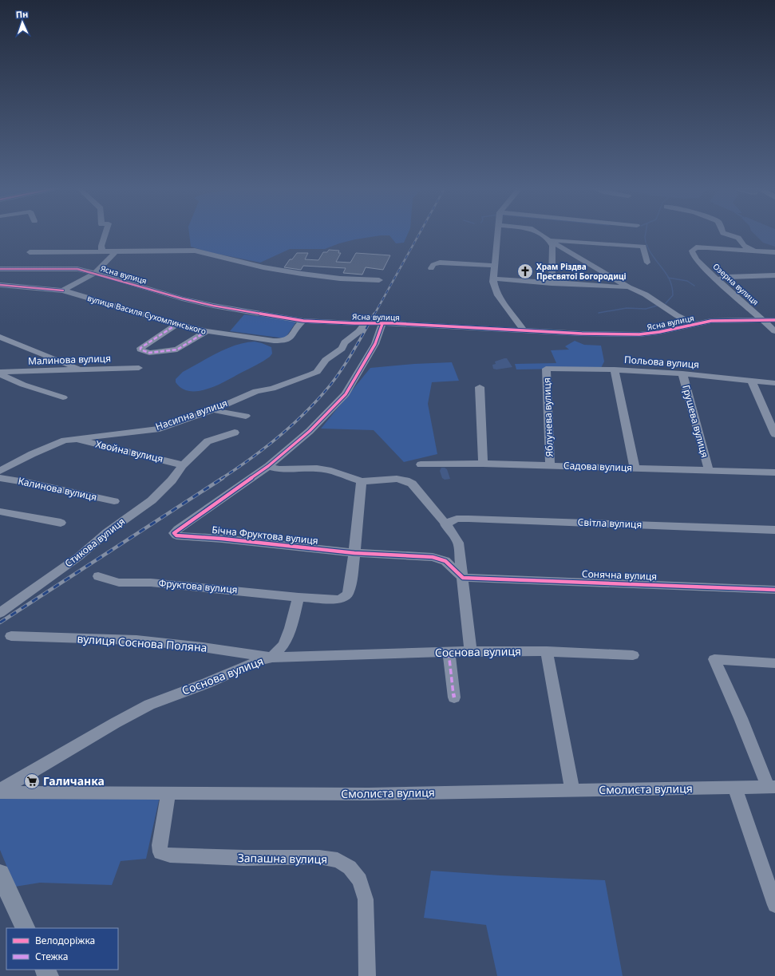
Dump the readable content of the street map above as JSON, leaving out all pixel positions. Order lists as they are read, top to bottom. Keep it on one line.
{"streets":{"street":["Ясна вулиця","Озерна вулиця","вулиця Василя Сухомлинського","Малинова вулиця","Польова вулиця","Насипна вулиця","Яблунева вулиця","Грушева вулиця","Хвойна вулиця","Садова вулиця","Калинова вулиця","Світла вулиця","Бічна Фруктова вулиця","Стикова вулиця","Сонячна вулиця","Фруктова вулиця","вулиця Соснова Поляна","Соснова вулиця","Смолиста вулиця","Запашна вулиця"]},"crossings":[["Ясна вулиця","Озерна вулиця"],["Ясна вулиця","вулиця Василя Сухомлинського"],["Ясна вулиця","Насипна вулиця"],["Польова вулиця","Яблунева вулиця"],["Польова вулиця","Грушева вулиця"],["Насипна вулиця","Хвойна вулиця"],["Яблунева вулиця","Садова вулиця"],["Грушева вулиця","Садова вулиця"],["Хвойна вулиця","Стикова вулиця"],["Бічна Фруктова вулиця","Сонячна вулиця"],["Бічна Фруктова вулиця","Фруктова вулиця"],["вулиця Соснова Поляна","Соснова вулиця"],["Соснова вулиця","Смолиста вулиця"],["Смолиста вулиця","Запашна вулиця"]],"places":{"church":["Храм Різдва Пресвятої Богородиці"],"supermarket":["Галичанка"]},"legend":["Велодоріжка","Стежка"],"north":"top"}
